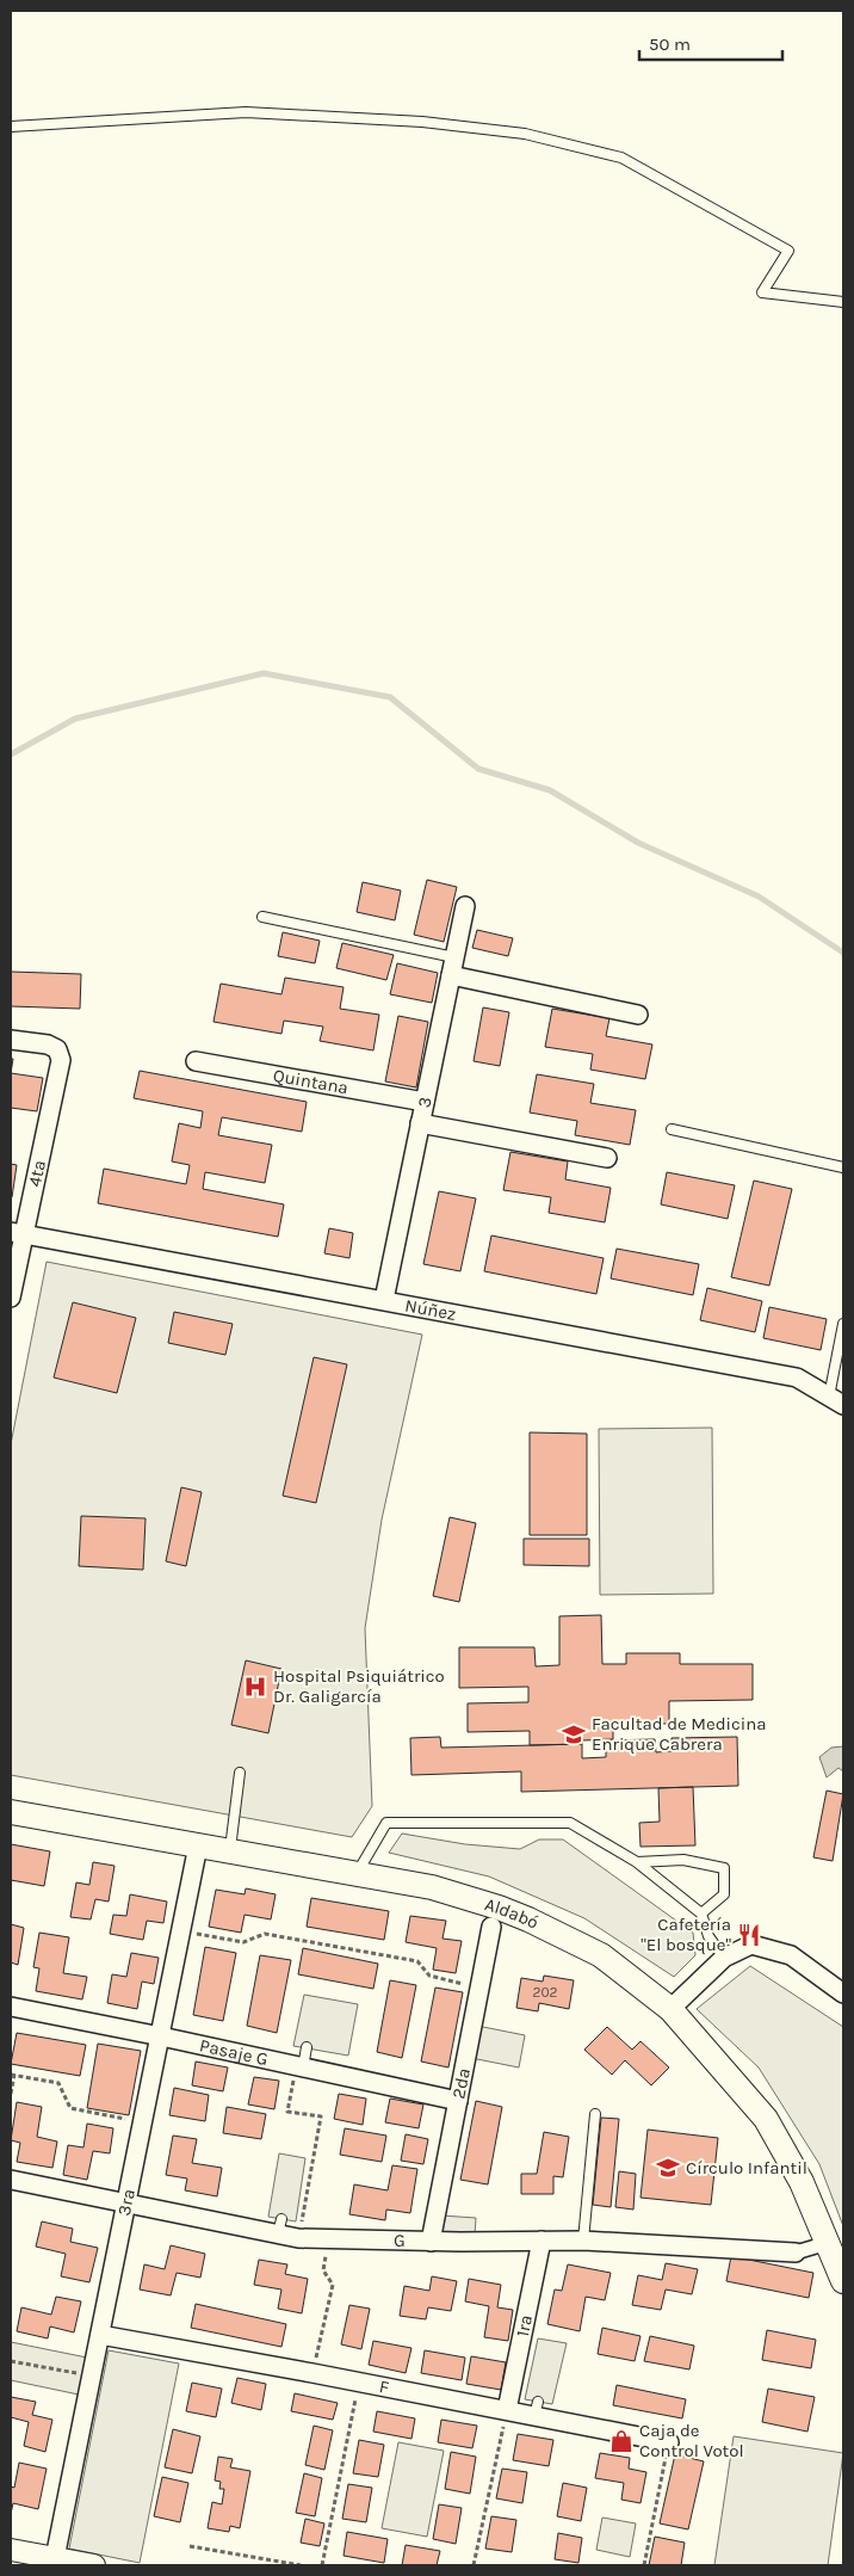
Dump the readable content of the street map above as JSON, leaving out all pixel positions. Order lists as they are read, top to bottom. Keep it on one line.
{"streets":{"main road":["Aldabó"],"street":["Quintana","3","4ta","Núñez","Pasaje G","2da","3ra","G","1ra","F"]},"crossings":[["Quintana","3"],["3","Núñez"],["4ta","Núñez"],["Aldabó","2da"],["Aldabó","3ra"],["Pasaje G","2da"],["Pasaje G","3ra"],["2da","G"],["3ra","G"],["3ra","F"],["G","1ra"],["1ra","F"]],"places":{"hospital":["Hospital Psiquiátrico Dr. Galigarcía"],"school or university":["Facultad de Medicina Enrique Cabrera","Círculo Infantil"],"restaurant":["Cafetería \"El bosque\""],"shop":["Caja de Control Votol"]},"house_numbers":["202"],"scale_bar":"50 m"}
